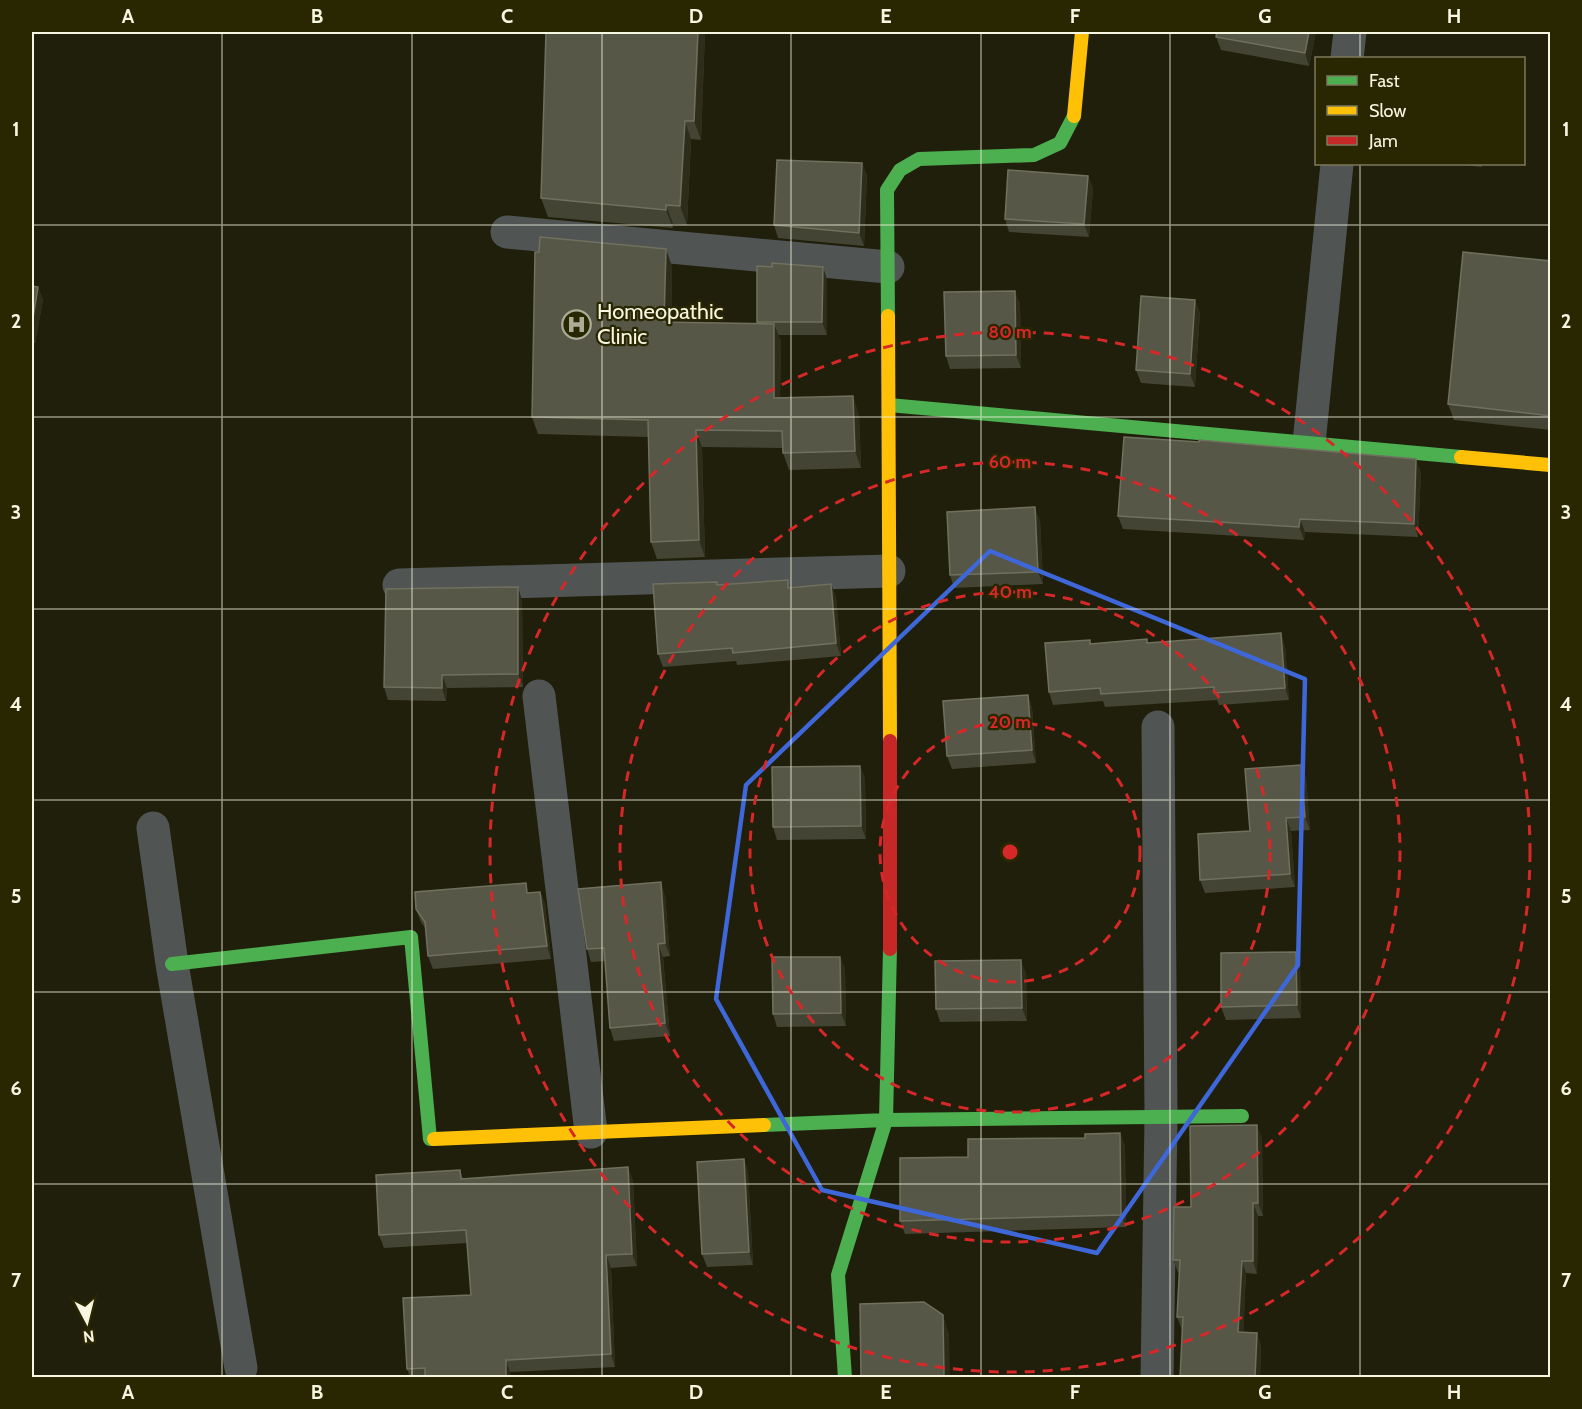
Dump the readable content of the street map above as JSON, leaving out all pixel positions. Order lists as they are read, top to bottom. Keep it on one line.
{"places":{"hospital":["Homeopathic Clinic"]},"legend":["Fast","Slow","Jam"],"north":"bottom","grid":{"columns":["A","B","C","D","E","F","G","H"],"rows":["1","2","3","4","5","6","7"]},"rings":["80 m","60 m","40 m","20 m"]}
